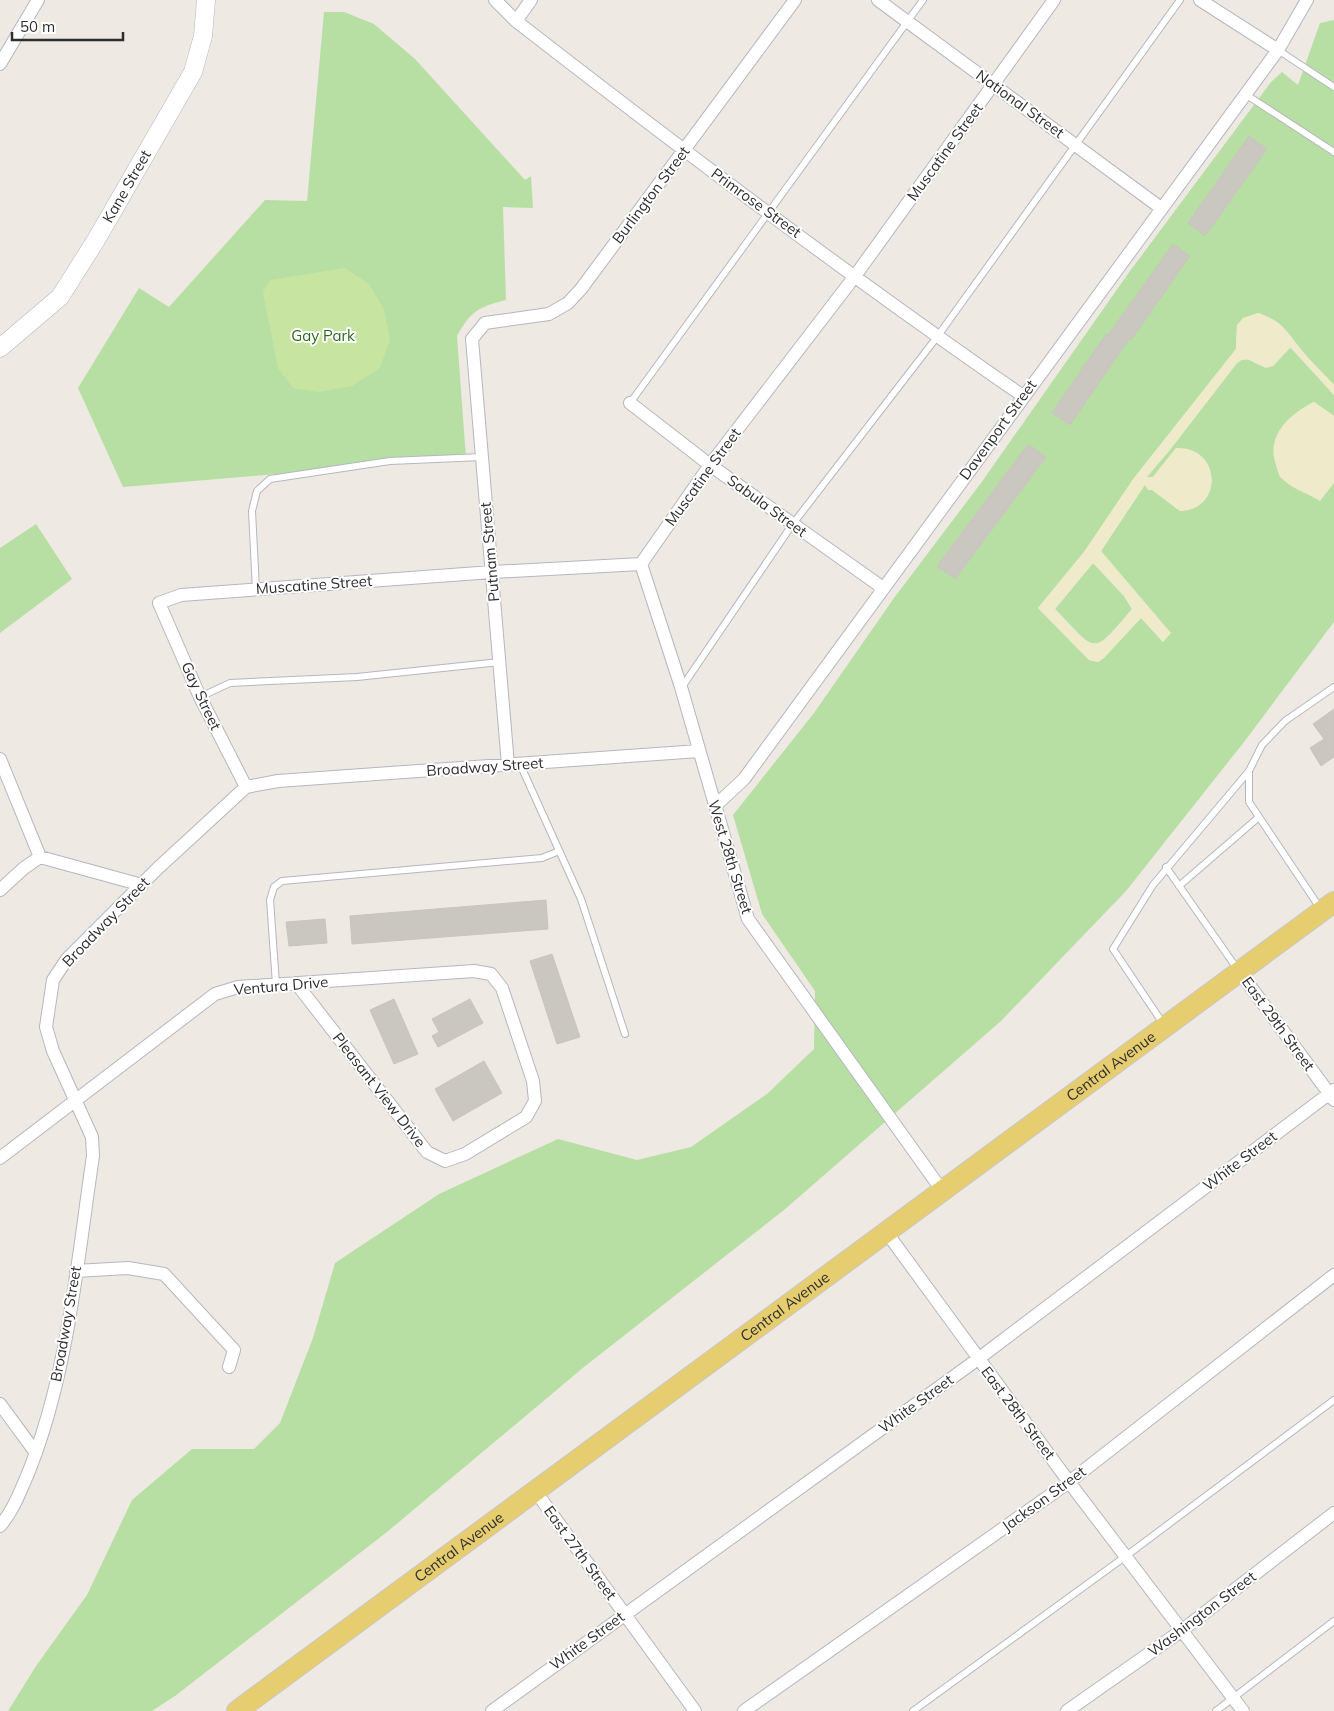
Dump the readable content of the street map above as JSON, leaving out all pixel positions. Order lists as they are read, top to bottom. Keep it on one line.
{"streets":{"main road":["Central Avenue"],"street":["National Street","Muscatine Street","Kane Street","Burlington Street","Primrose Street","Davenport Street","Sabula Street","Putnam Street","Gay Street","Broadway Street","West 28th Street","Ventura Drive","East 29th Street","Pleasant View Drive","White Street","East 28th Street","Jackson Street","East 27th Street","Washington Street"]},"crossings":[["National Street","Muscatine Street"],["National Street","Davenport Street"],["Muscatine Street","Primrose Street"],["Muscatine Street","Sabula Street"],["Muscatine Street","Putnam Street"],["Muscatine Street","Gay Street"],["Muscatine Street","West 28th Street"],["Burlington Street","Primrose Street"],["Burlington Street","Putnam Street"],["Primrose Street","Davenport Street"],["Davenport Street","Sabula Street"],["Davenport Street","West 28th Street"],["Putnam Street","Broadway Street"],["Gay Street","Broadway Street"],["Broadway Street","West 28th Street"],["Broadway Street","Ventura Drive"],["West 28th Street","Central Avenue"],["Ventura Drive","Pleasant View Drive"],["East 29th Street","Central Avenue"],["East 29th Street","White Street"],["Central Avenue","East 28th Street"],["Central Avenue","East 27th Street"],["White Street","East 28th Street"],["White Street","East 27th Street"],["East 28th Street","Jackson Street"],["East 28th Street","Washington Street"]],"parks":["Gay Park"],"scale_bar":"50 m"}
